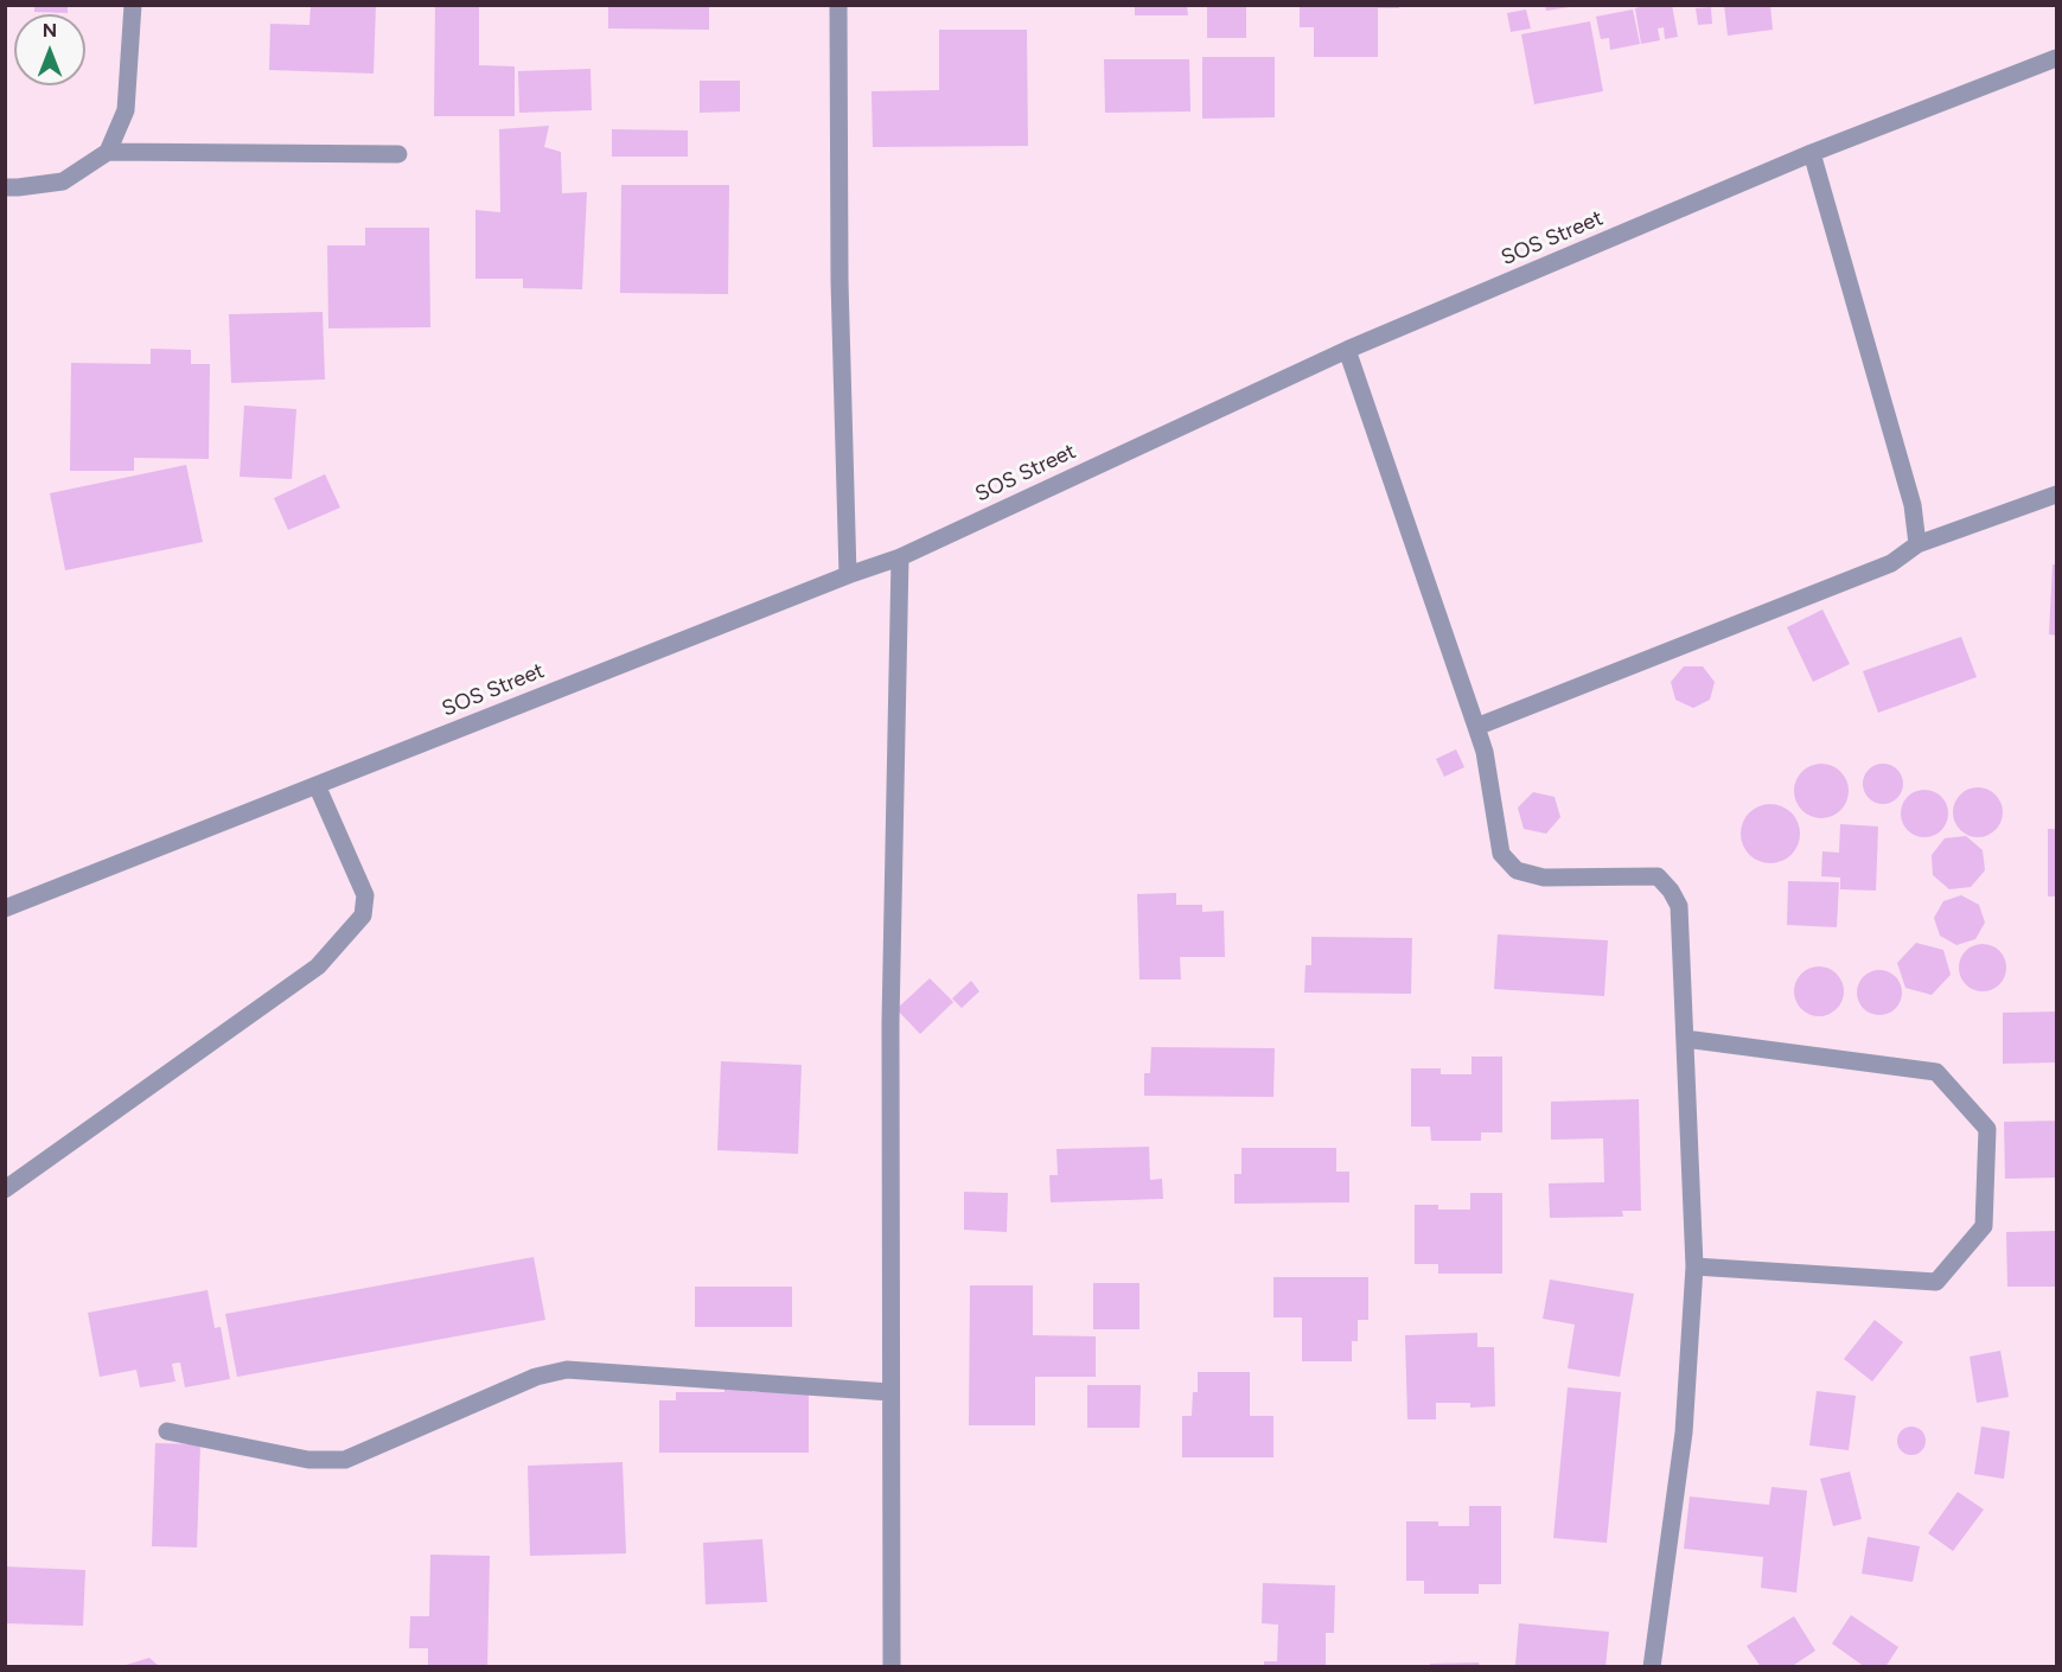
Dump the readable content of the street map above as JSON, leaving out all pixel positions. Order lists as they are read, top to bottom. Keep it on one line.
{"streets":{"street":["SOS Street"]},"north":"top"}
